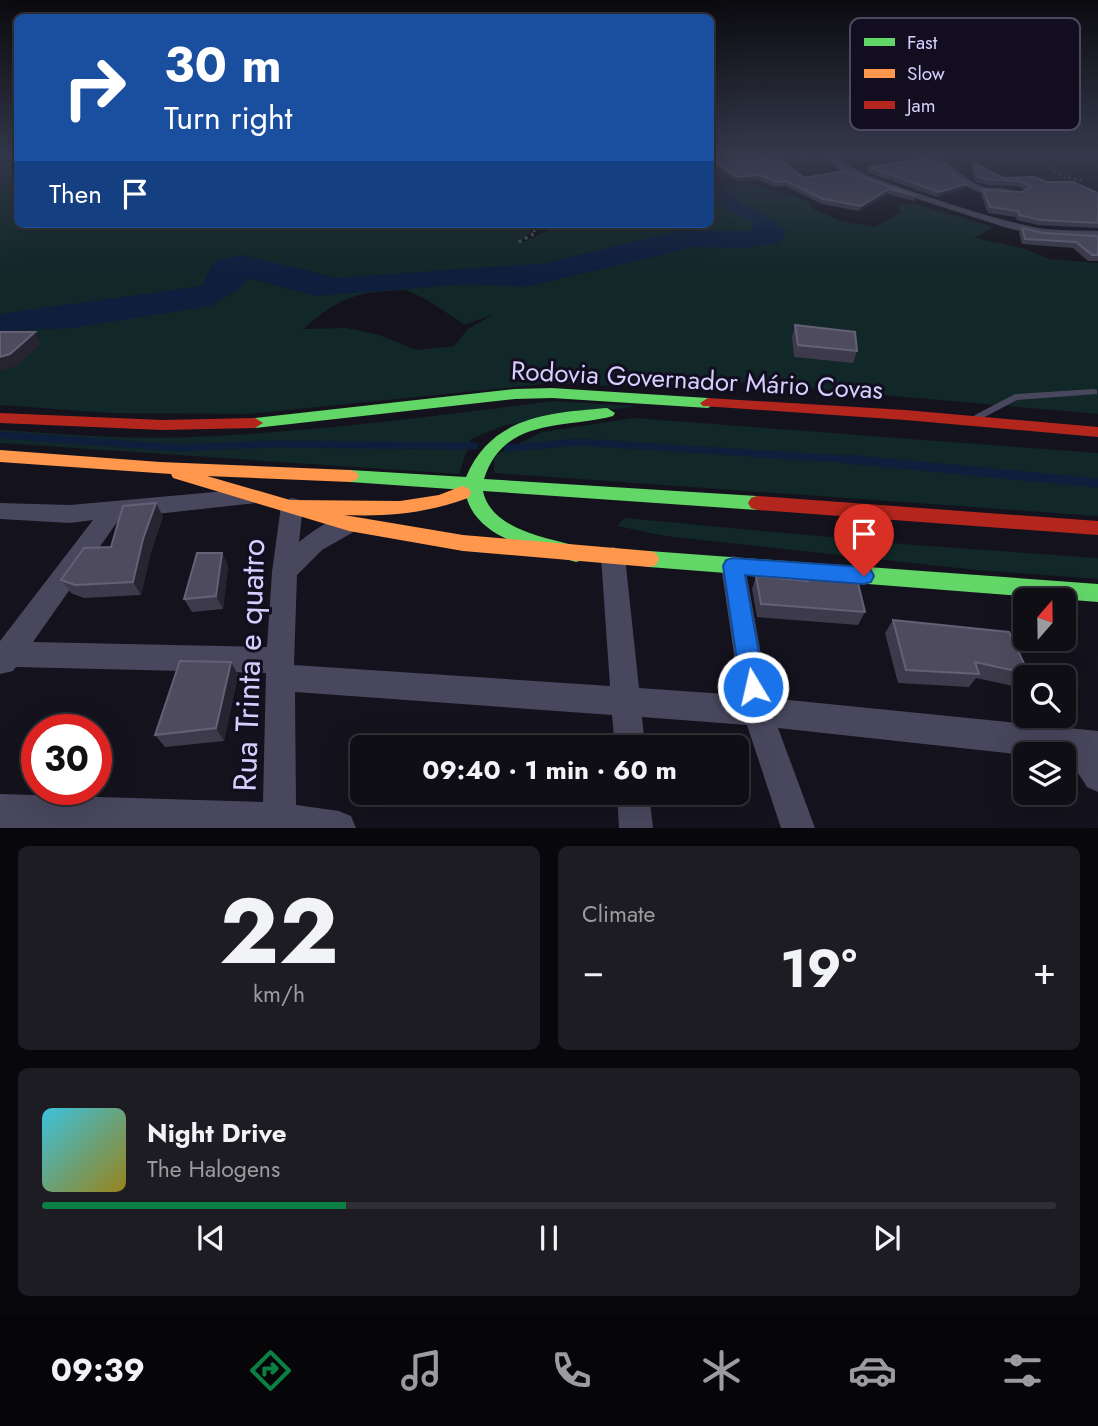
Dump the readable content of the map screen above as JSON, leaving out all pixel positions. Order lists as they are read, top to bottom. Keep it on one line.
{"streets":{"main road":["Rodovia Governador Mário Covas"],"street":["Rua Trinta e quatro"]},"legend":["Fast","Slow","Jam"],"north":"top","page":{"turn":["30 m","Turn right"],"then":"Then","limit":"30","trip":"09:40 · 1 min · 60 m","tile":[["22","km/h"],"Climate"],"heat":["−","19°","+"],"song":["Night Drive","The Halogens"],"tabs":"09:39"}}
